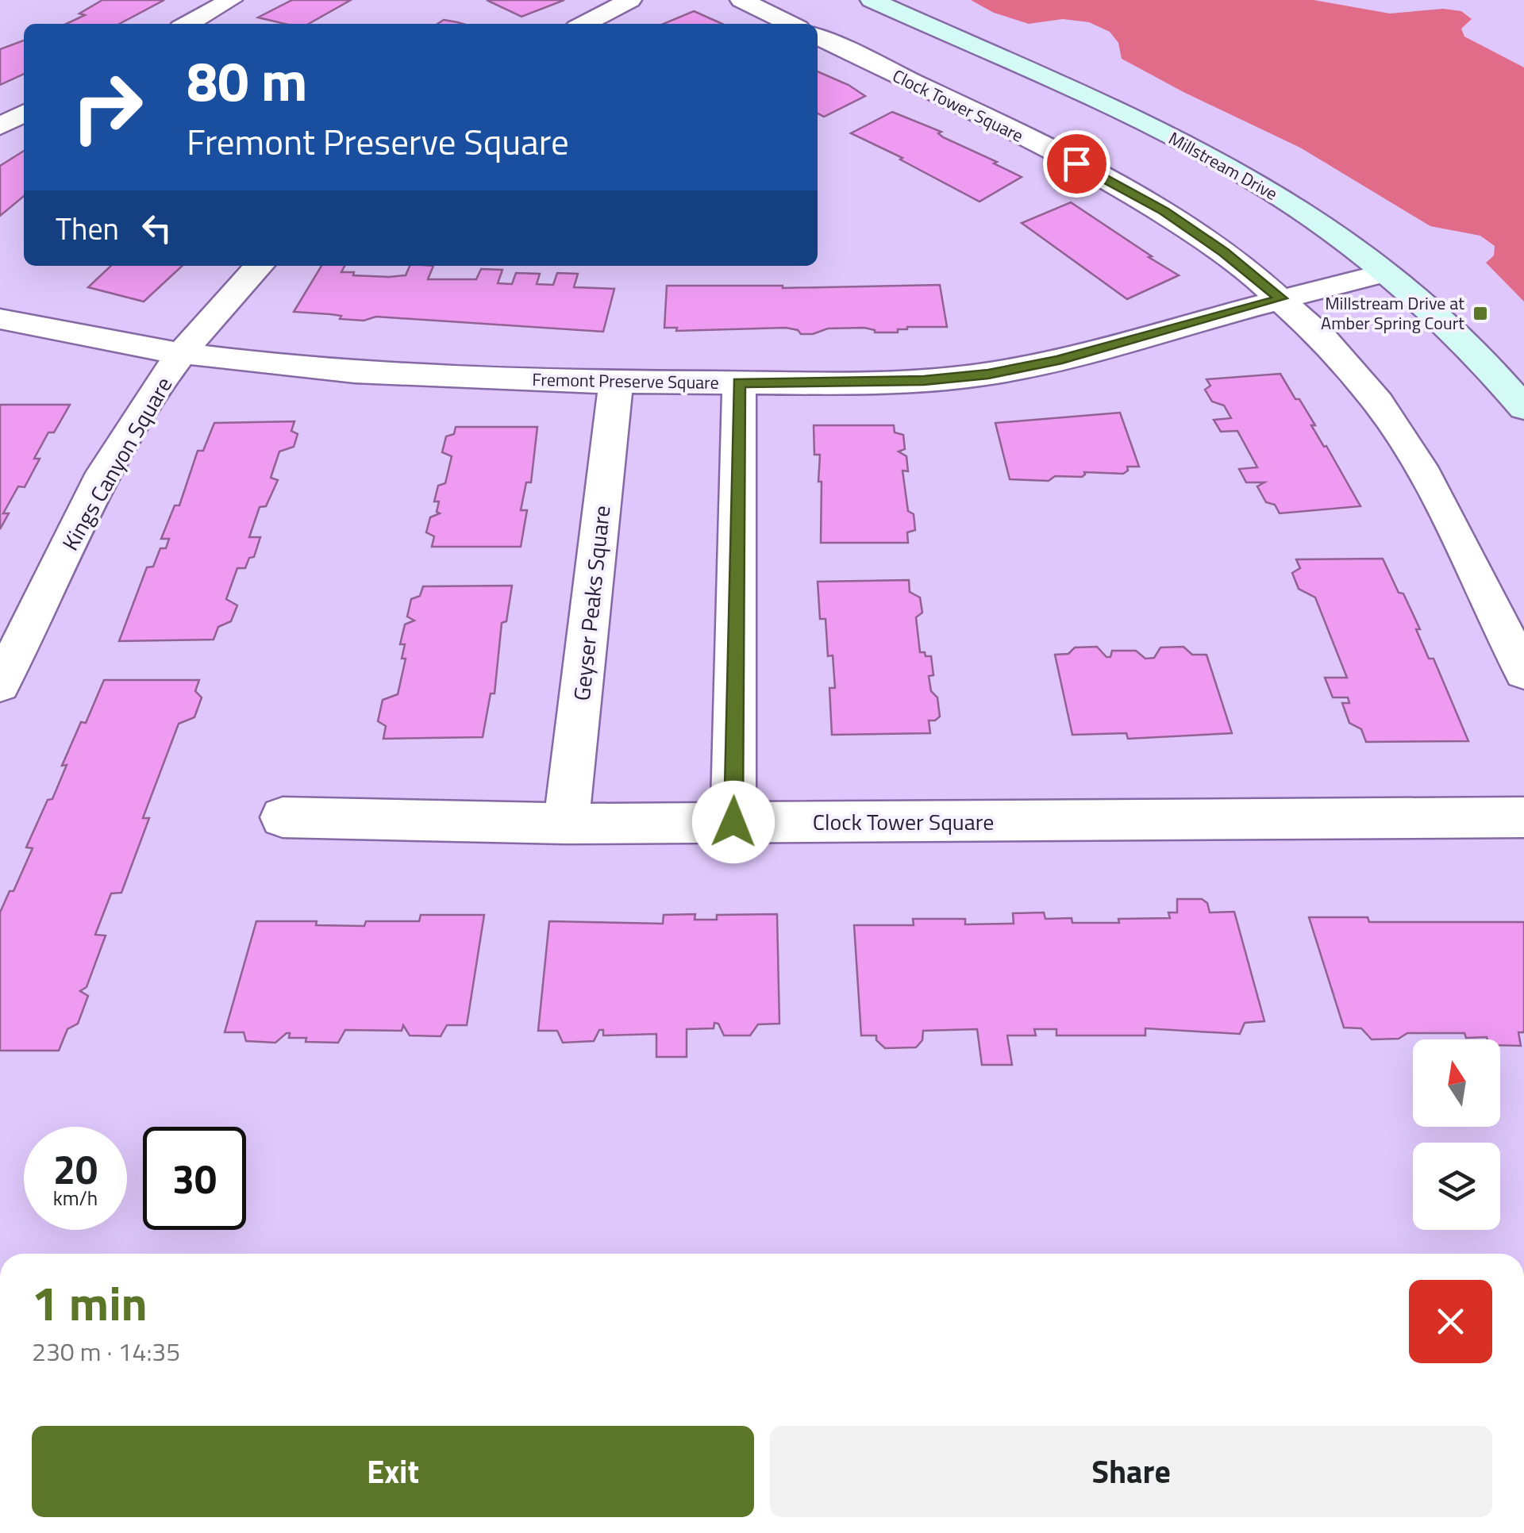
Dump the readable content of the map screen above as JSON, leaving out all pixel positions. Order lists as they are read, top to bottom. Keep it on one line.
{"streets":{"street":["Clock Tower Square","Millstream Drive","Fremont Preserve Square","Kings Canyon Square","Geyser Peaks Square"]},"crossings":[["Clock Tower Square","Fremont Preserve Square"],["Clock Tower Square","Geyser Peaks Square"],["Millstream Drive","Fremont Preserve Square"],["Fremont Preserve Square","Kings Canyon Square"],["Fremont Preserve Square","Geyser Peaks Square"]],"places":{"transit":["Millstream Drive at Amber Spring Court"]},"north":"top","page":{"turn":["80 m","Fremont Preserve Square"],"then":"Then","speed":"20 km/h","limit":"30","heading":["1 min","230 m · 14:35"],"buttons":["Exit","Share"]}}
